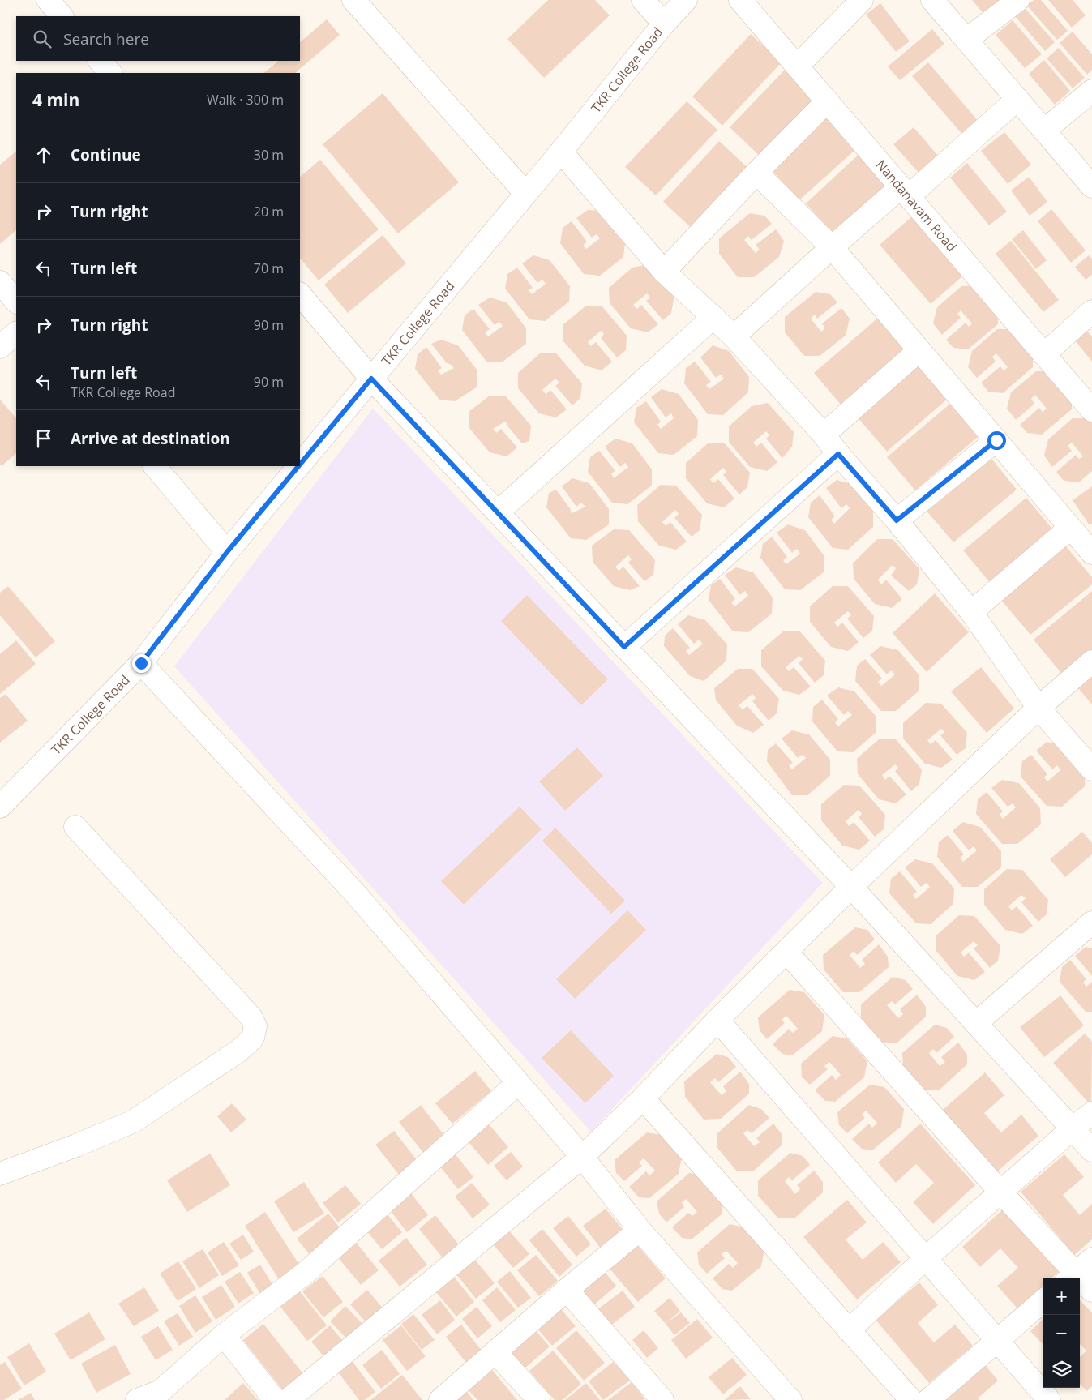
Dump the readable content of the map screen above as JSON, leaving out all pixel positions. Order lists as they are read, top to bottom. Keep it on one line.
{"streets":{"street":["TKR College Road","Nandanavam Road"]},"page":{"search":"Search here","heading":["4 min","Walk · 300 m"],"list":[["Continue","30 m"],["Turn right","20 m"],["Turn left","70 m"],["Turn right","90 m"],["Turn left","TKR College Road","90 m"],"Arrive at destination"],"map_buttons":["+","−"]}}
